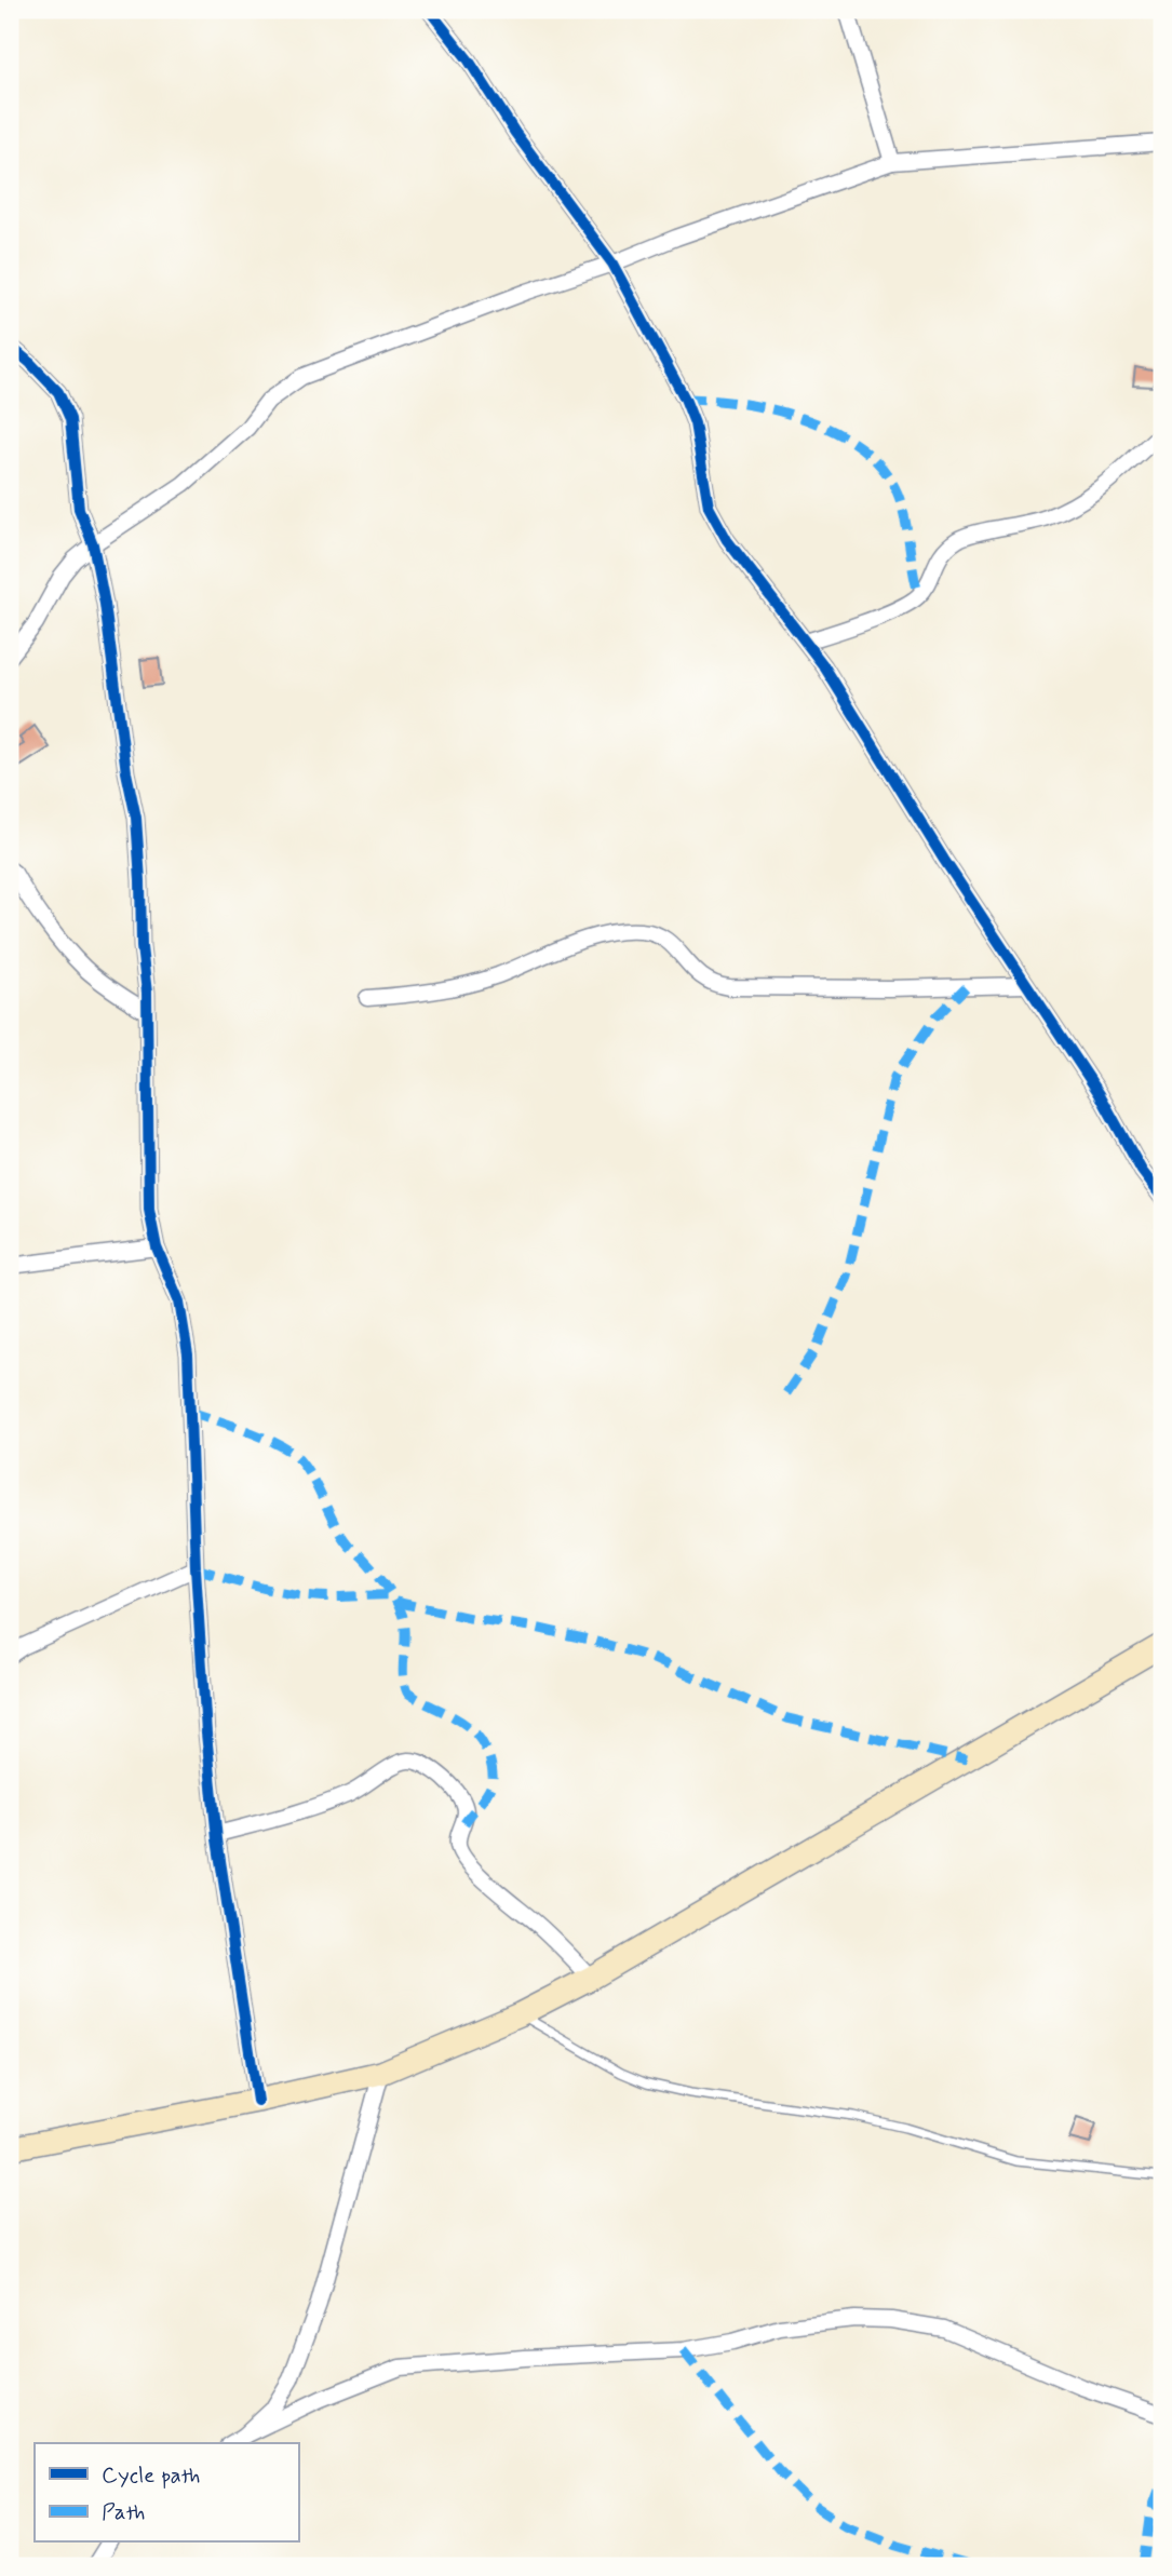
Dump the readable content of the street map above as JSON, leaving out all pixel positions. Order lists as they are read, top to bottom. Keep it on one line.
{"legend":["Cycle path","Path"]}
